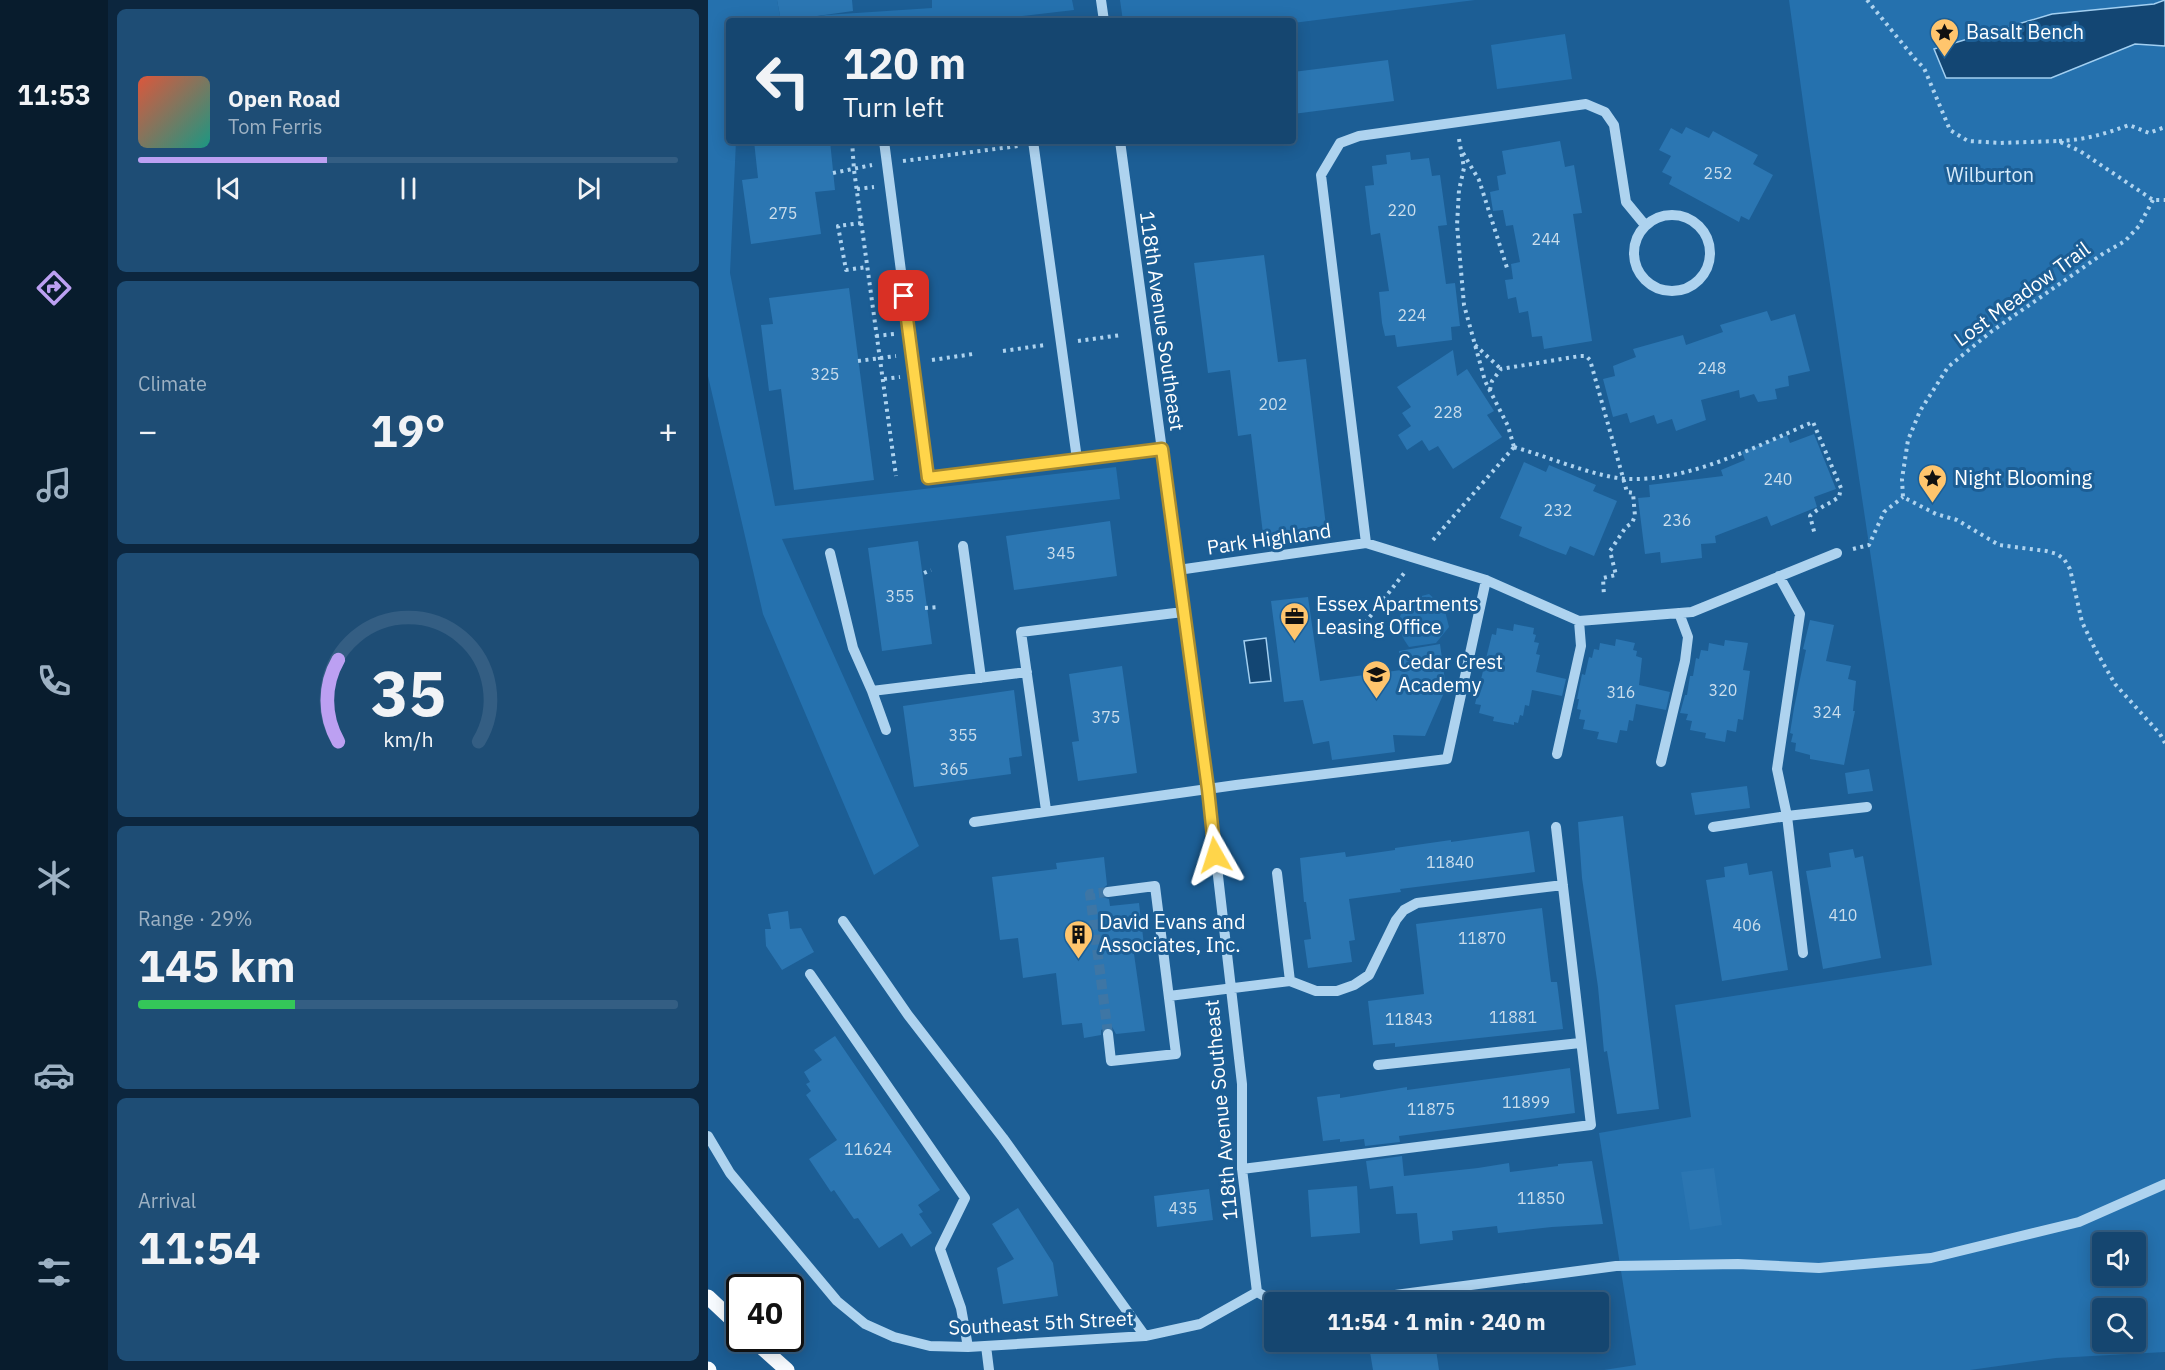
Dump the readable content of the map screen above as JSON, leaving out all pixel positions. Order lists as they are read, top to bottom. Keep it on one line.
{"streets":{"street":["118th Avenue Southeast","Park Highland","Southeast 5th Street"],"path":["Lost Meadow Trail"]},"crossings":[["118th Avenue Southeast","Park Highland"],["118th Avenue Southeast","Southeast 5th Street"]],"parks":["Wilburton"],"places":{"place":["Basalt Bench","Night Blooming"],"office":["Essex Apartments Leasing Office"],"school or university":["Cedar Crest Academy"],"building":["David Evans and Associates, Inc."]},"house_numbers":["252","220","275","244","224","248","325","202","228","240","232","236","345","355","320","316","324","375","355","365","11840","410","406","11870","11881","11843","11899","11875","11624","11850","435"],"page":{"tabs":"11:53","turn":["120 m","Turn left"],"song":["Open Road","Tom Ferris"],"tile":["Climate",["Range · 29%","145 km"],["Arrival","11:54"]],"heat":["−","19°","+"],"limit":"40","trip":"11:54 · 1 min · 240 m","gauge":["35","km/h"]}}
